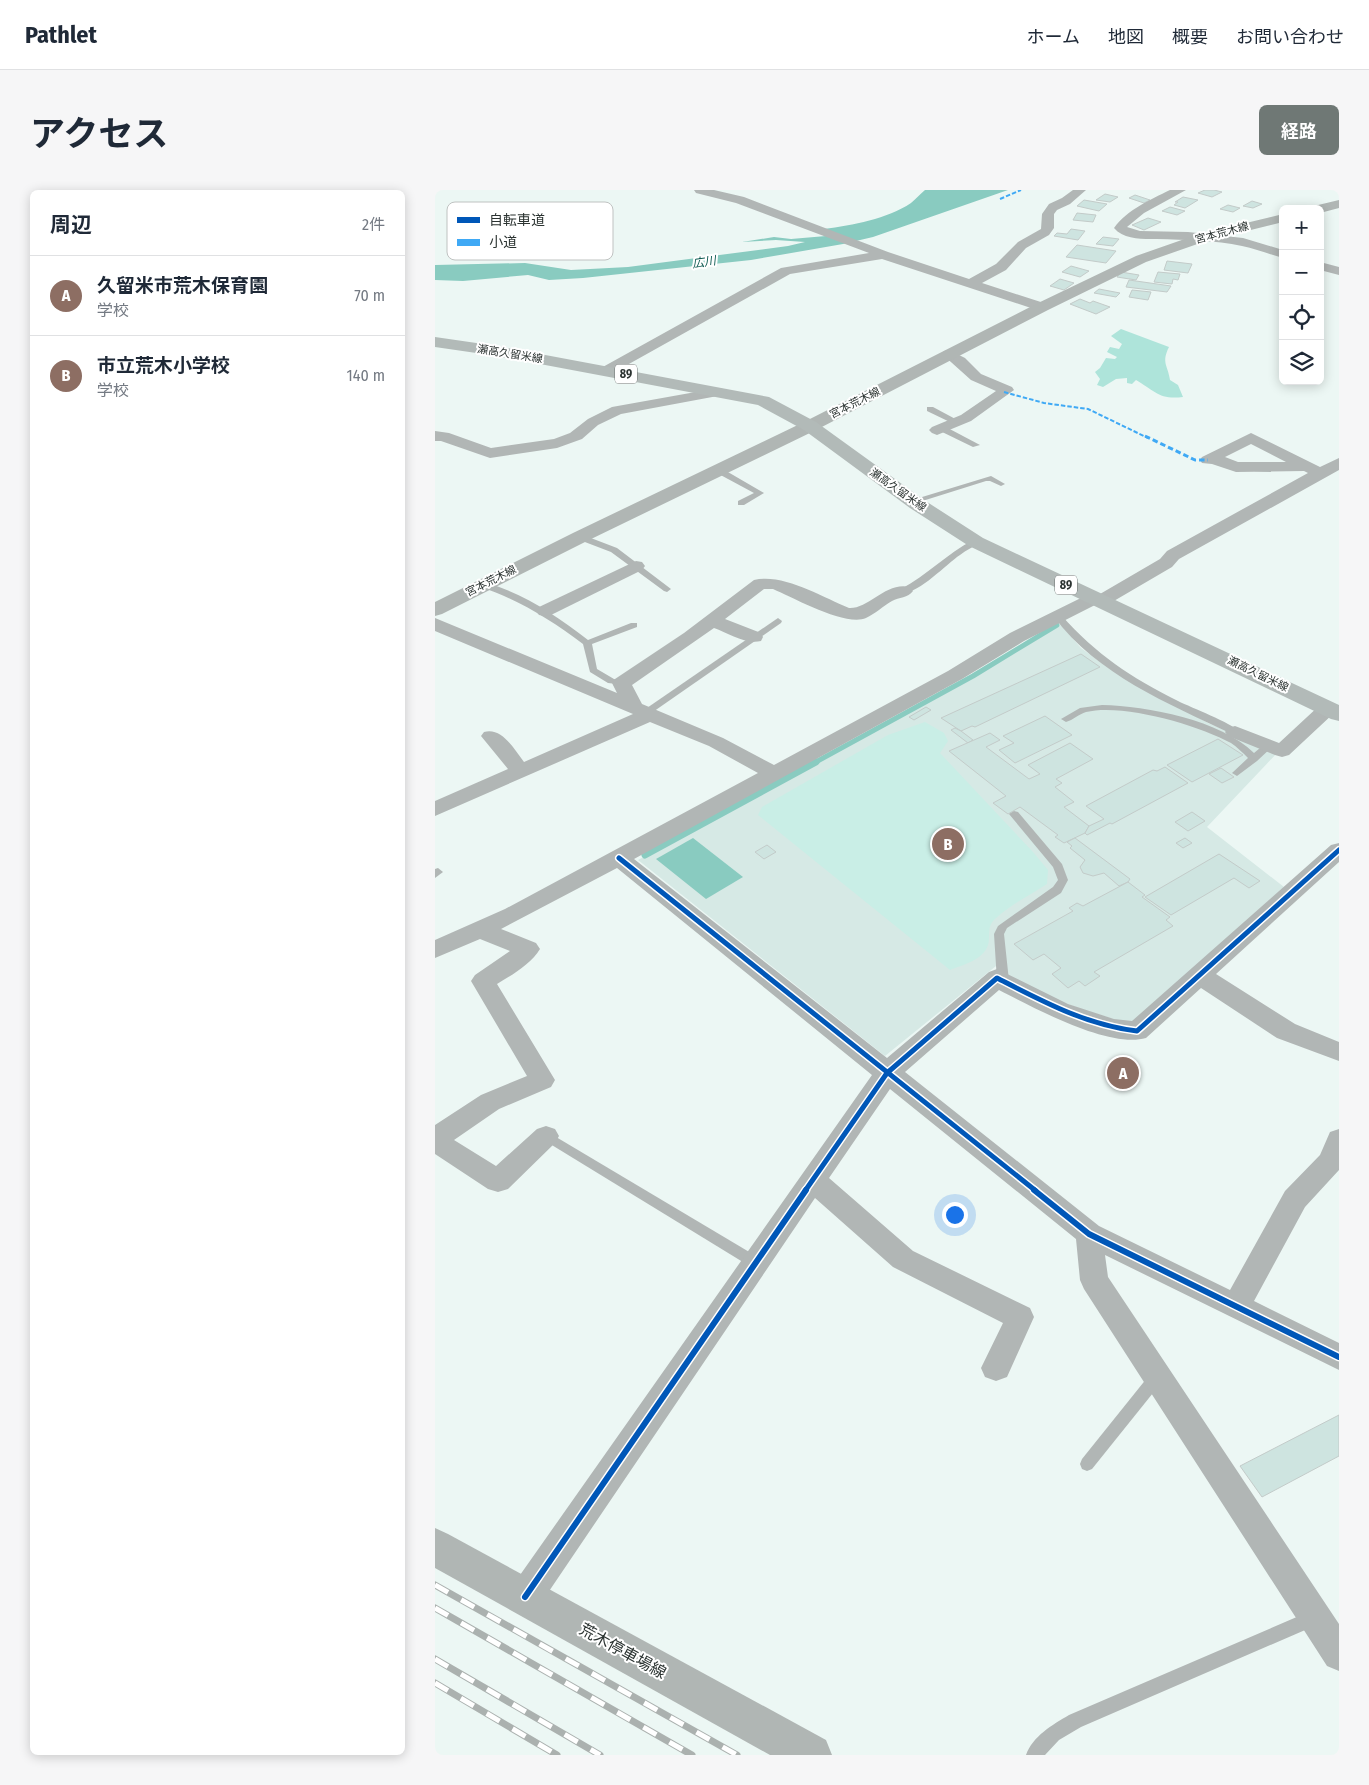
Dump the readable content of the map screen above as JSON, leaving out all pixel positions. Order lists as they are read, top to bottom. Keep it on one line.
{"streets":{"main road":["宮本荒木線","瀬高久留米線","89","荒木停車場線"]},"crossings":[["宮本荒木線","瀬高久留米線"]],"water":["広川"],"legend":["自転車道","小道"],"page":{"header":"Pathlet","nav":["ホーム","地図","概要","お問い合わせ"],"title":"アクセス","buttons":"経路","heading":["周辺","2件"],"map_buttons":["+","−"],"list":[{"mark":"A","name":"久留米市荒木保育園","note":"学校","value":"70 m"},{"mark":"B","name":"市立荒木小学校","note":"学校","value":"140 m"}],"pins":["B","A"]}}
